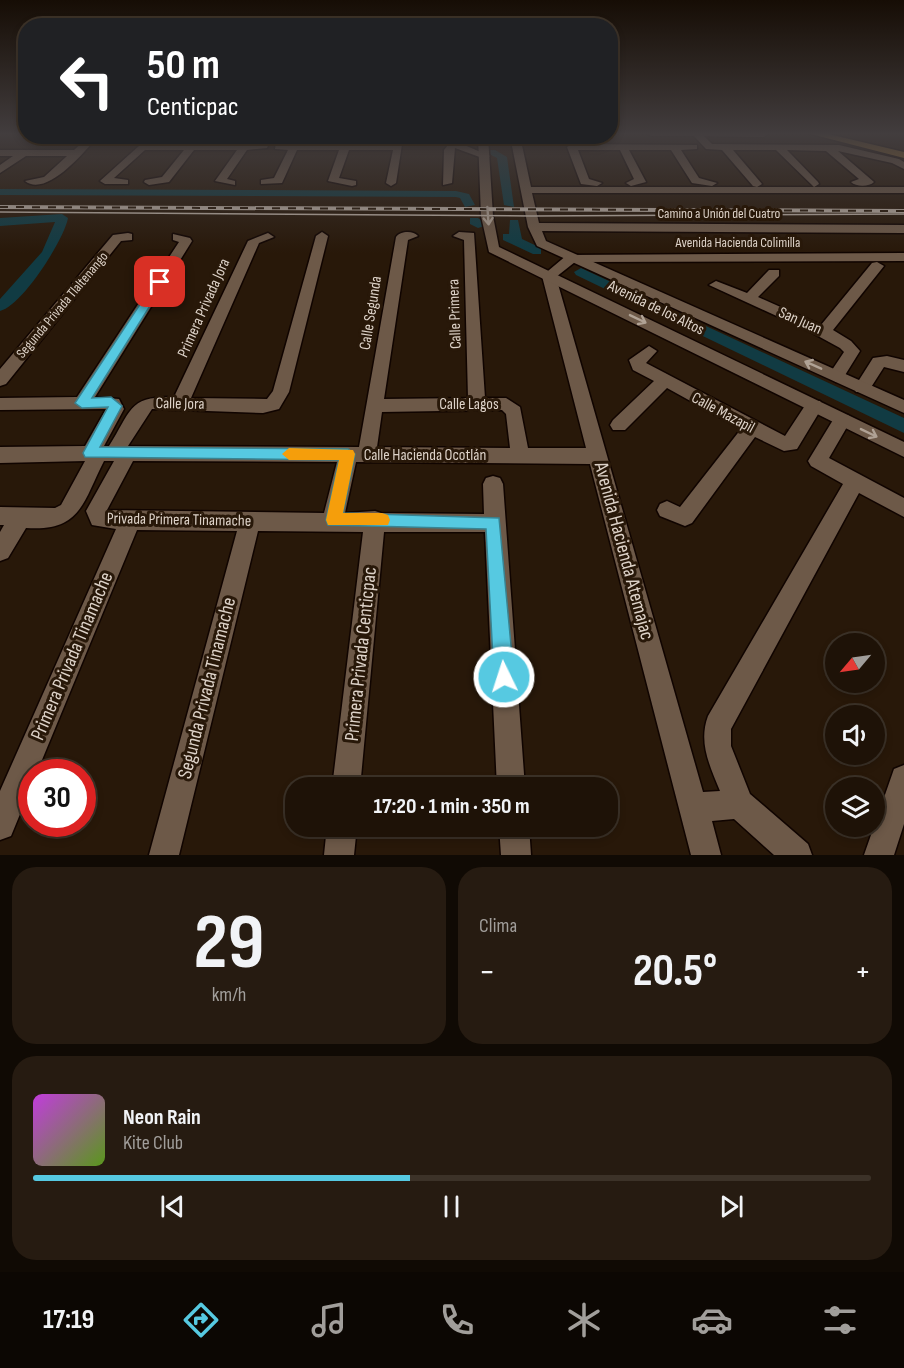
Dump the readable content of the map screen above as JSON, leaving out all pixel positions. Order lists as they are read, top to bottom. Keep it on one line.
{"streets":{"street":["Camino a Unión del Cuatro","Avenida Hacienda Colimilla","Segunda Privada Tlaltenango","Primera Privada Jora","Avenida de los Altos","Calle Segunda","Calle Primera","San Juan","Calle Jora","Calle Lagos","Calle Mazapil","Calle Hacienda Ocotlán","Privada Primera Tinamache","Avenida Hacienda Atemajac","Primera Privada Centicpac","Primera Privada Tinamache","Segunda Privada Tinamache"]},"crossings":[["Camino a Unión del Cuatro","Avenida de los Altos"],["Avenida Hacienda Colimilla","Avenida de los Altos"],["Primera Privada Jora","Calle Jora"],["Avenida de los Altos","San Juan"],["Avenida de los Altos","Calle Mazapil"],["Avenida de los Altos","Avenida Hacienda Atemajac"],["Calle Segunda","Calle Lagos"],["Calle Primera","Calle Lagos"],["Calle Jora","Calle Hacienda Ocotlán"],["Calle Jora","Privada Primera Tinamache"],["Calle Lagos","Calle Hacienda Ocotlán"],["Calle Hacienda Ocotlán","Privada Primera Tinamache"],["Calle Hacienda Ocotlán","Avenida Hacienda Atemajac"],["Privada Primera Tinamache","Primera Privada Centicpac"],["Privada Primera Tinamache","Primera Privada Tinamache"],["Privada Primera Tinamache","Segunda Privada Tinamache"]],"north":"bottom left","page":{"turn":["50 m","Centicpac"],"limit":"30","trip":"17:20 · 1 min · 350 m","tile":[["29","km/h"],"Clima"],"heat":["−","20.5°","+"],"song":["Neon Rain","Kite Club"],"tabs":"17:19"}}
